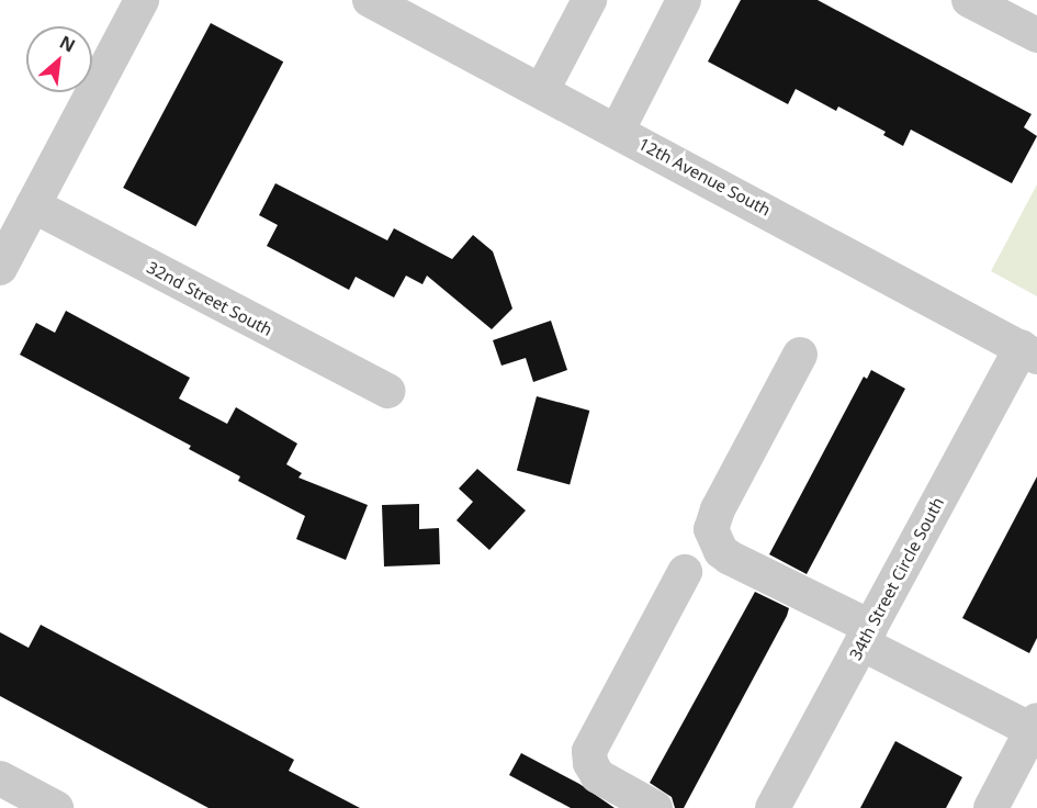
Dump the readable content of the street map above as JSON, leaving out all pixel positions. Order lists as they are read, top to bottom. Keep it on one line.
{"streets":{"street":["12th Avenue South","32nd Street South","34th Street Circle South"]},"crossings":[["12th Avenue South","34th Street Circle South"]],"north":"top right"}
